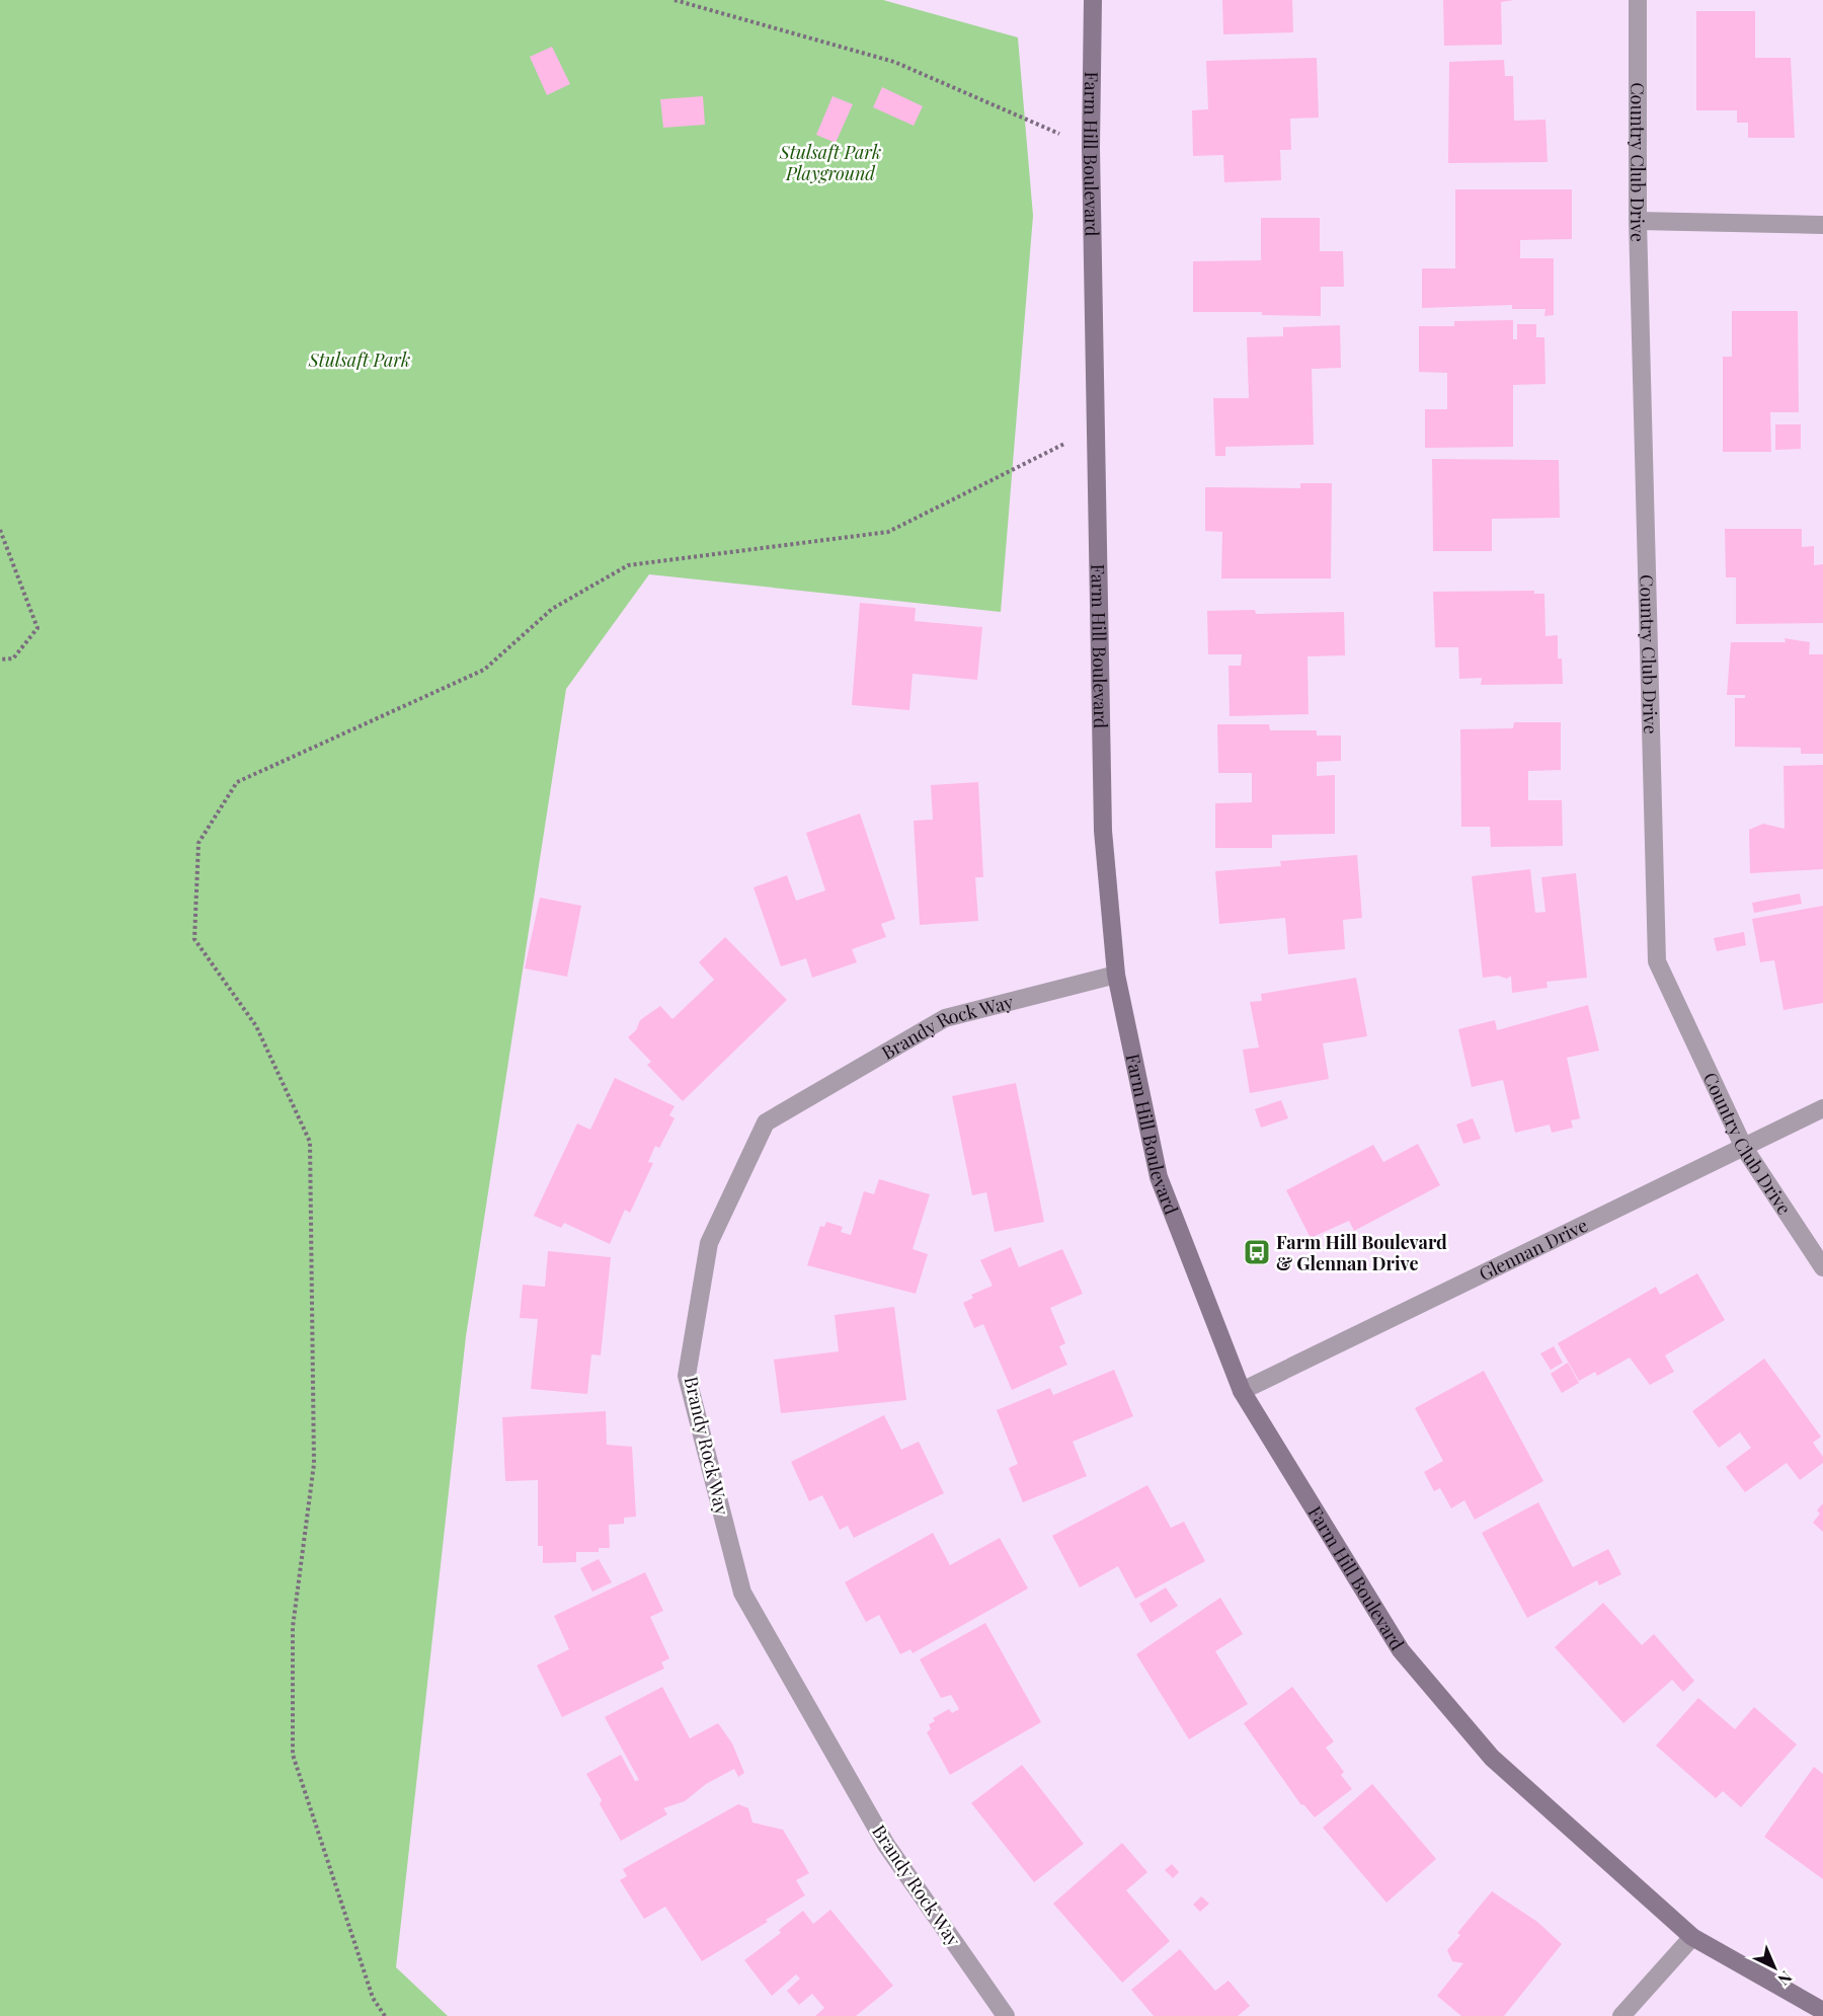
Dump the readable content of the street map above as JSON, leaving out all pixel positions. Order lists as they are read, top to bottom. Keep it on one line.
{"streets":{"main road":["Farm Hill Boulevard"],"street":["Country Club Drive","Brandy Rock Way","Glennan Drive"]},"crossings":[["Farm Hill Boulevard","Brandy Rock Way"],["Farm Hill Boulevard","Glennan Drive"],["Country Club Drive","Glennan Drive"]],"parks":["Stulsaft Park Playground","Stulsaft Park"],"places":{"bus stop":["Farm Hill Boulevard & Glennan Drive"]},"north":"bottom right"}
